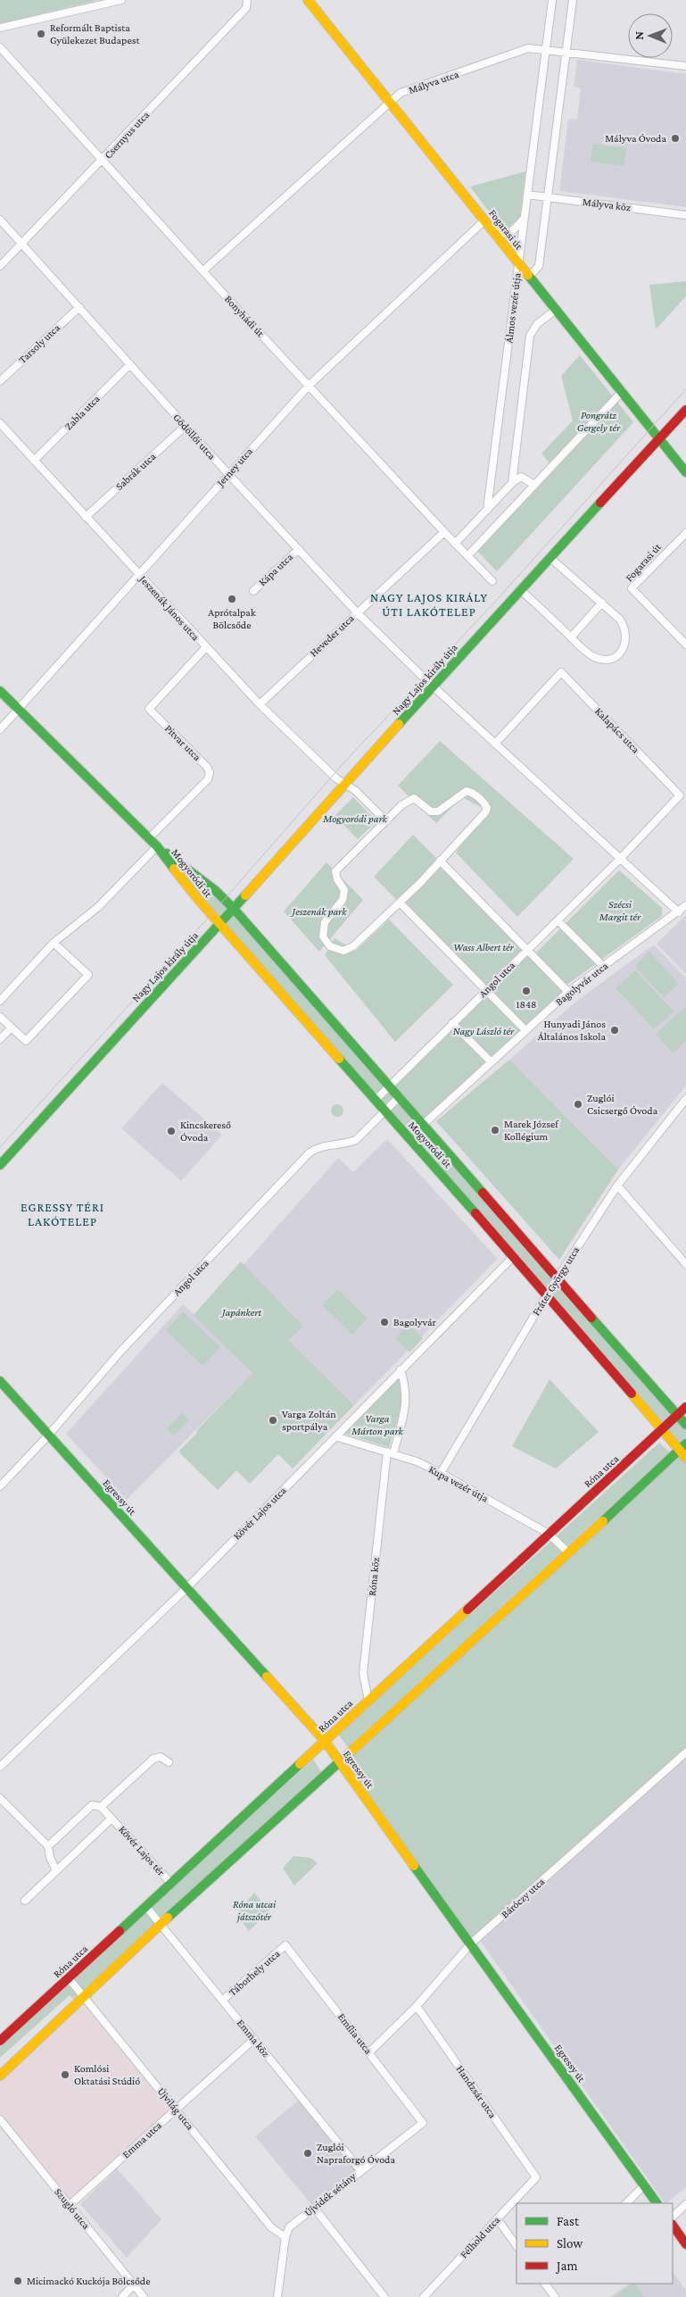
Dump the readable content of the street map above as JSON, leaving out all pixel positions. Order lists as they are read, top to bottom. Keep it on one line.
{"streets":{"street":["Mályva utca","Csernyus utca","Mályva köz","Fogarasi út","Álmos vezér útja","Bonyhádi út","Tarsoly utca","Zabla utca","Gödöllői utca","Jerney utca","Sabrák utca","Kápa utca","Jeszenák János utca","Heveder utca","Nagy Lajos király útja","Kalapács utca","Pitvar utca","Mogyoródi út","Angol utca","Bagolyvár utca","Fráter György utca","Róna utca","Kupa vezér útja","Egressy út","Kövér Lajos utca","Róna köz","Kövér Lajos tér","Báróczy utca","Táborhely utca","Emília utca","Emma köz","Handzsár utca","Újvilág utca","Emma utca","Újvidék sétány","Szugló utca","Félhold utca"]},"crossings":[["Mályva utca","Fogarasi út"],["Mályva utca","Álmos vezér útja"],["Mályva utca","Bonyhádi út"],["Csernyus utca","Bonyhádi út"],["Csernyus utca","Gödöllői utca"],["Mályva köz","Álmos vezér útja"],["Fogarasi út","Álmos vezér útja"],["Fogarasi út","Jerney utca"],["Fogarasi út","Nagy Lajos király útja"],["Bonyhádi út","Jerney utca"],["Bonyhádi út","Heveder utca"],["Tarsoly utca","Gödöllői utca"],["Zabla utca","Gödöllői utca"],["Zabla utca","Jeszenák János utca"],["Gödöllői utca","Jerney utca"],["Gödöllői utca","Sabrák utca"],["Gödöllői utca","Kápa utca"],["Gödöllői utca","Heveder utca"],["Gödöllői utca","Nagy Lajos király útja"],["Jerney utca","Jeszenák János utca"],["Jerney utca","Mogyoródi út"],["Sabrák utca","Jeszenák János utca"],["Jeszenák János utca","Heveder utca"],["Jeszenák János utca","Nagy Lajos király útja"],["Jeszenák János utca","Pitvar utca"],["Nagy Lajos király útja","Mogyoródi út"],["Kalapács utca","Angol utca"],["Pitvar utca","Mogyoródi út"],["Mogyoródi út","Angol utca"],["Mogyoródi út","Bagolyvár utca"],["Mogyoródi út","Fráter György utca"],["Mogyoródi út","Róna utca"],["Mogyoródi út","Kövér Lajos utca"],["Angol utca","Egressy út"],["Fráter György utca","Kupa vezér útja"],["Róna utca","Kupa vezér útja"],["Róna utca","Egressy út"],["Róna utca","Róna köz"],["Róna utca","Kövér Lajos tér"],["Róna utca","Emma köz"],["Róna utca","Újvilág utca"],["Kupa vezér útja","Kövér Lajos utca"],["Kupa vezér útja","Róna köz"],["Egressy út","Kövér Lajos utca"],["Egressy út","Báróczy utca"],["Kövér Lajos utca","Róna köz"],["Báróczy utca","Emília utca"],["Báróczy utca","Handzsár utca"],["Táborhely utca","Emília utca"],["Táborhely utca","Emma köz"],["Emília utca","Újvidék sétány"],["Emma köz","Emma utca"],["Emma köz","Újvidék sétány"],["Handzsár utca","Félhold utca"],["Újvilág utca","Emma utca"],["Újvilág utca","Újvidék sétány"],["Emma utca","Szugló utca"]],"districts":["NAGY LAJOS KIRÁLY ÚTI LAKÓTELEP","EGRESSY TÉRI LAKÓTELEP"],"parks":["Pongrátz Gergely tér","Mogyoródi park","Szécsi Margit tér","Jeszenák park","Wass Albert tér","Nagy László tér","Japánkert","Varga Márton park","Róna utcai játszótér"],"places":["Reformált Baptista Gyülekezet Budapest","Mályva Óvoda","Aprótalpak Bölcsőde","1848","Hunyadi János Általános Iskola","Zuglói Csicsergő Óvoda","Marek József Kollégium","Kincskereső Óvoda","Bagolyvár","Varga Zoltán sportpálya","Komlósi Oktatási Stúdió","Zuglói Napraforgó Óvoda","Micimackó Kuckója Bölcsőde"],"legend":["Fast","Slow","Jam"],"north":"left"}
